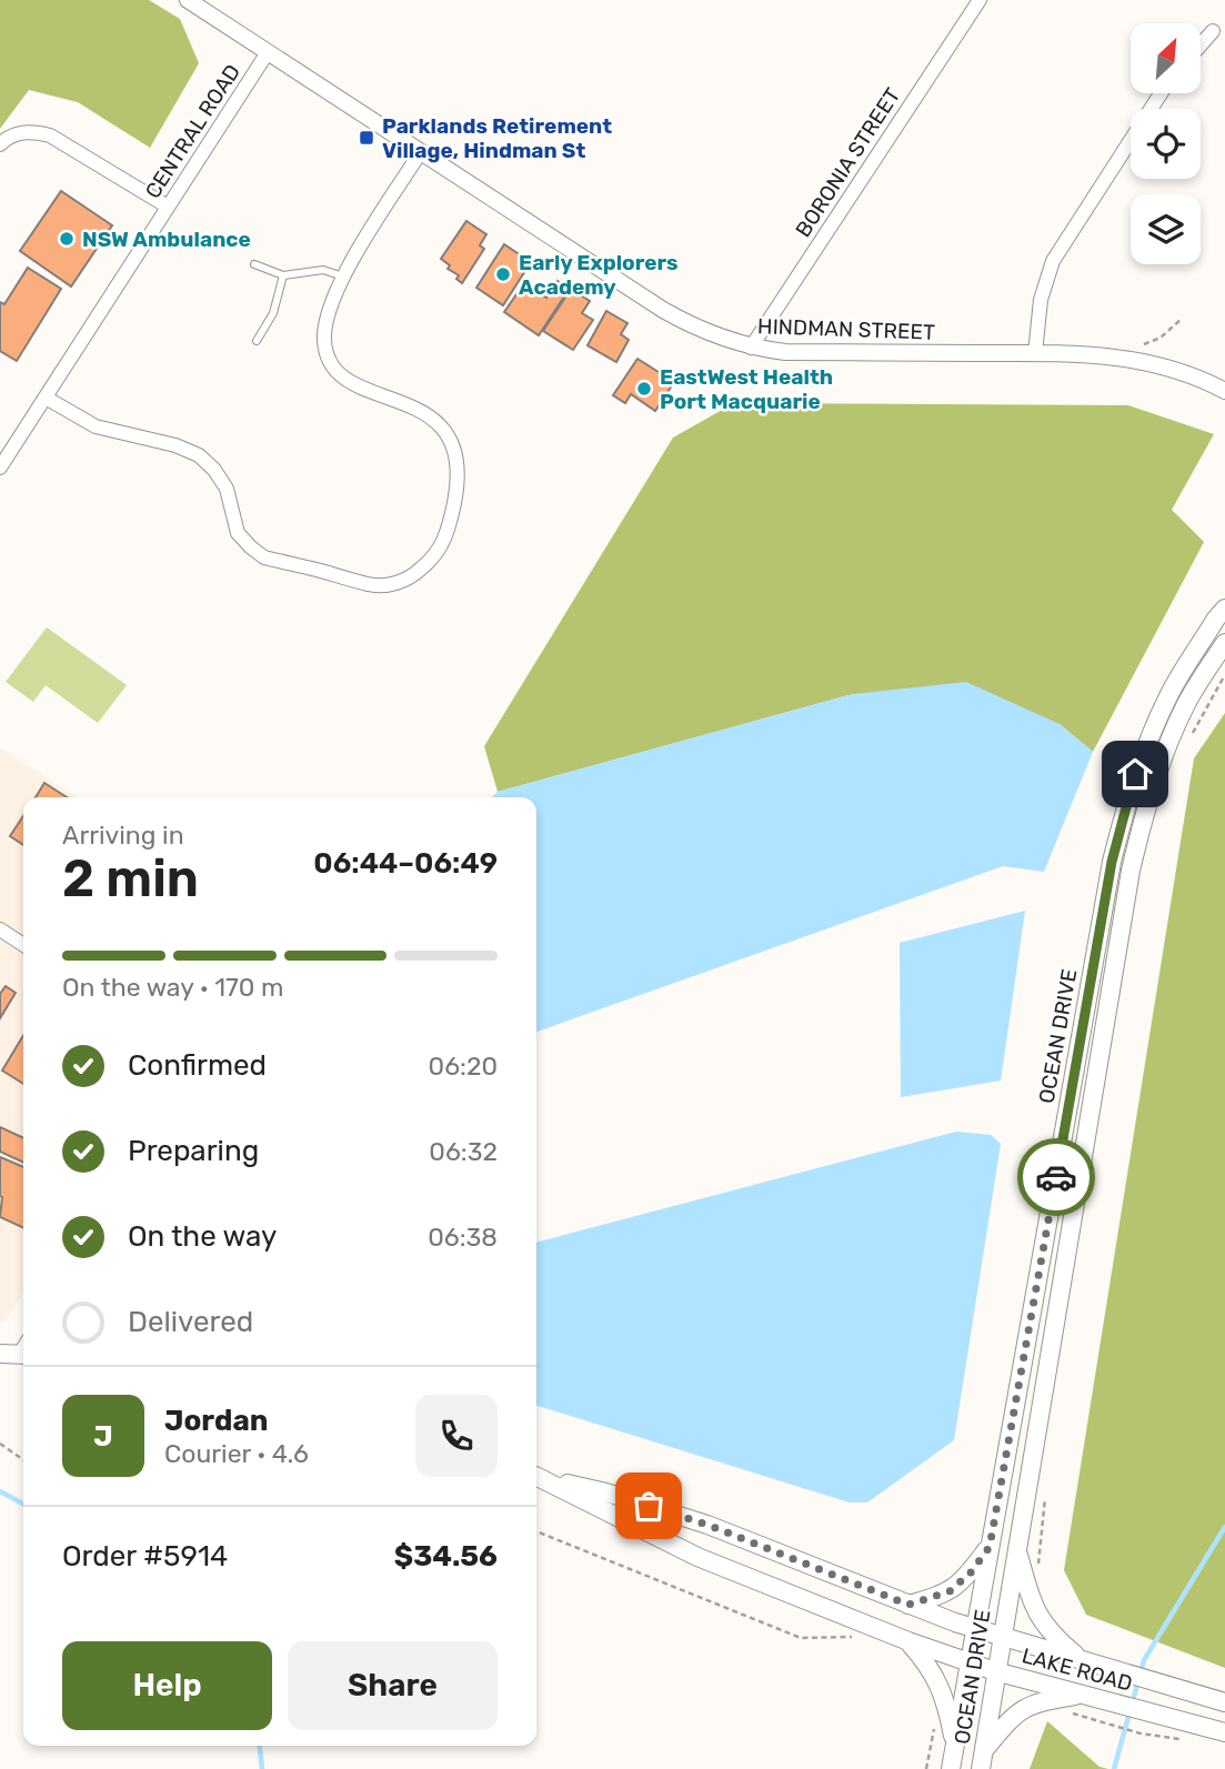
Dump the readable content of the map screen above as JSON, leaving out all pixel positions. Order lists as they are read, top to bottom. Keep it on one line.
{"streets":{"main road":["OCEAN DRIVE","LAKE ROAD"],"street":["CENTRAL ROAD","BORONIA STREET","HINDMAN STREET"]},"crossings":[["CENTRAL ROAD","HINDMAN STREET"],["BORONIA STREET","HINDMAN STREET"],["OCEAN DRIVE","LAKE ROAD"]],"places":{"transit":["Parklands Retirement Village, Hindman St"],"other":["NSW Ambulance","Early Explorers Academy","EastWest Health Port Macquarie"]},"north":"top right","page":{"heading":["2 min","Arriving in","06:44–06:49"],"panel":["Jordan","Courier · 4.6","Order #5914","$34.56"],"bar":"On the way · 170 m","list":[["Confirmed","06:20"],["Preparing","06:32"],["On the way","06:38"],"Delivered"],"round":"J","buttons":["Help","Share"]}}
